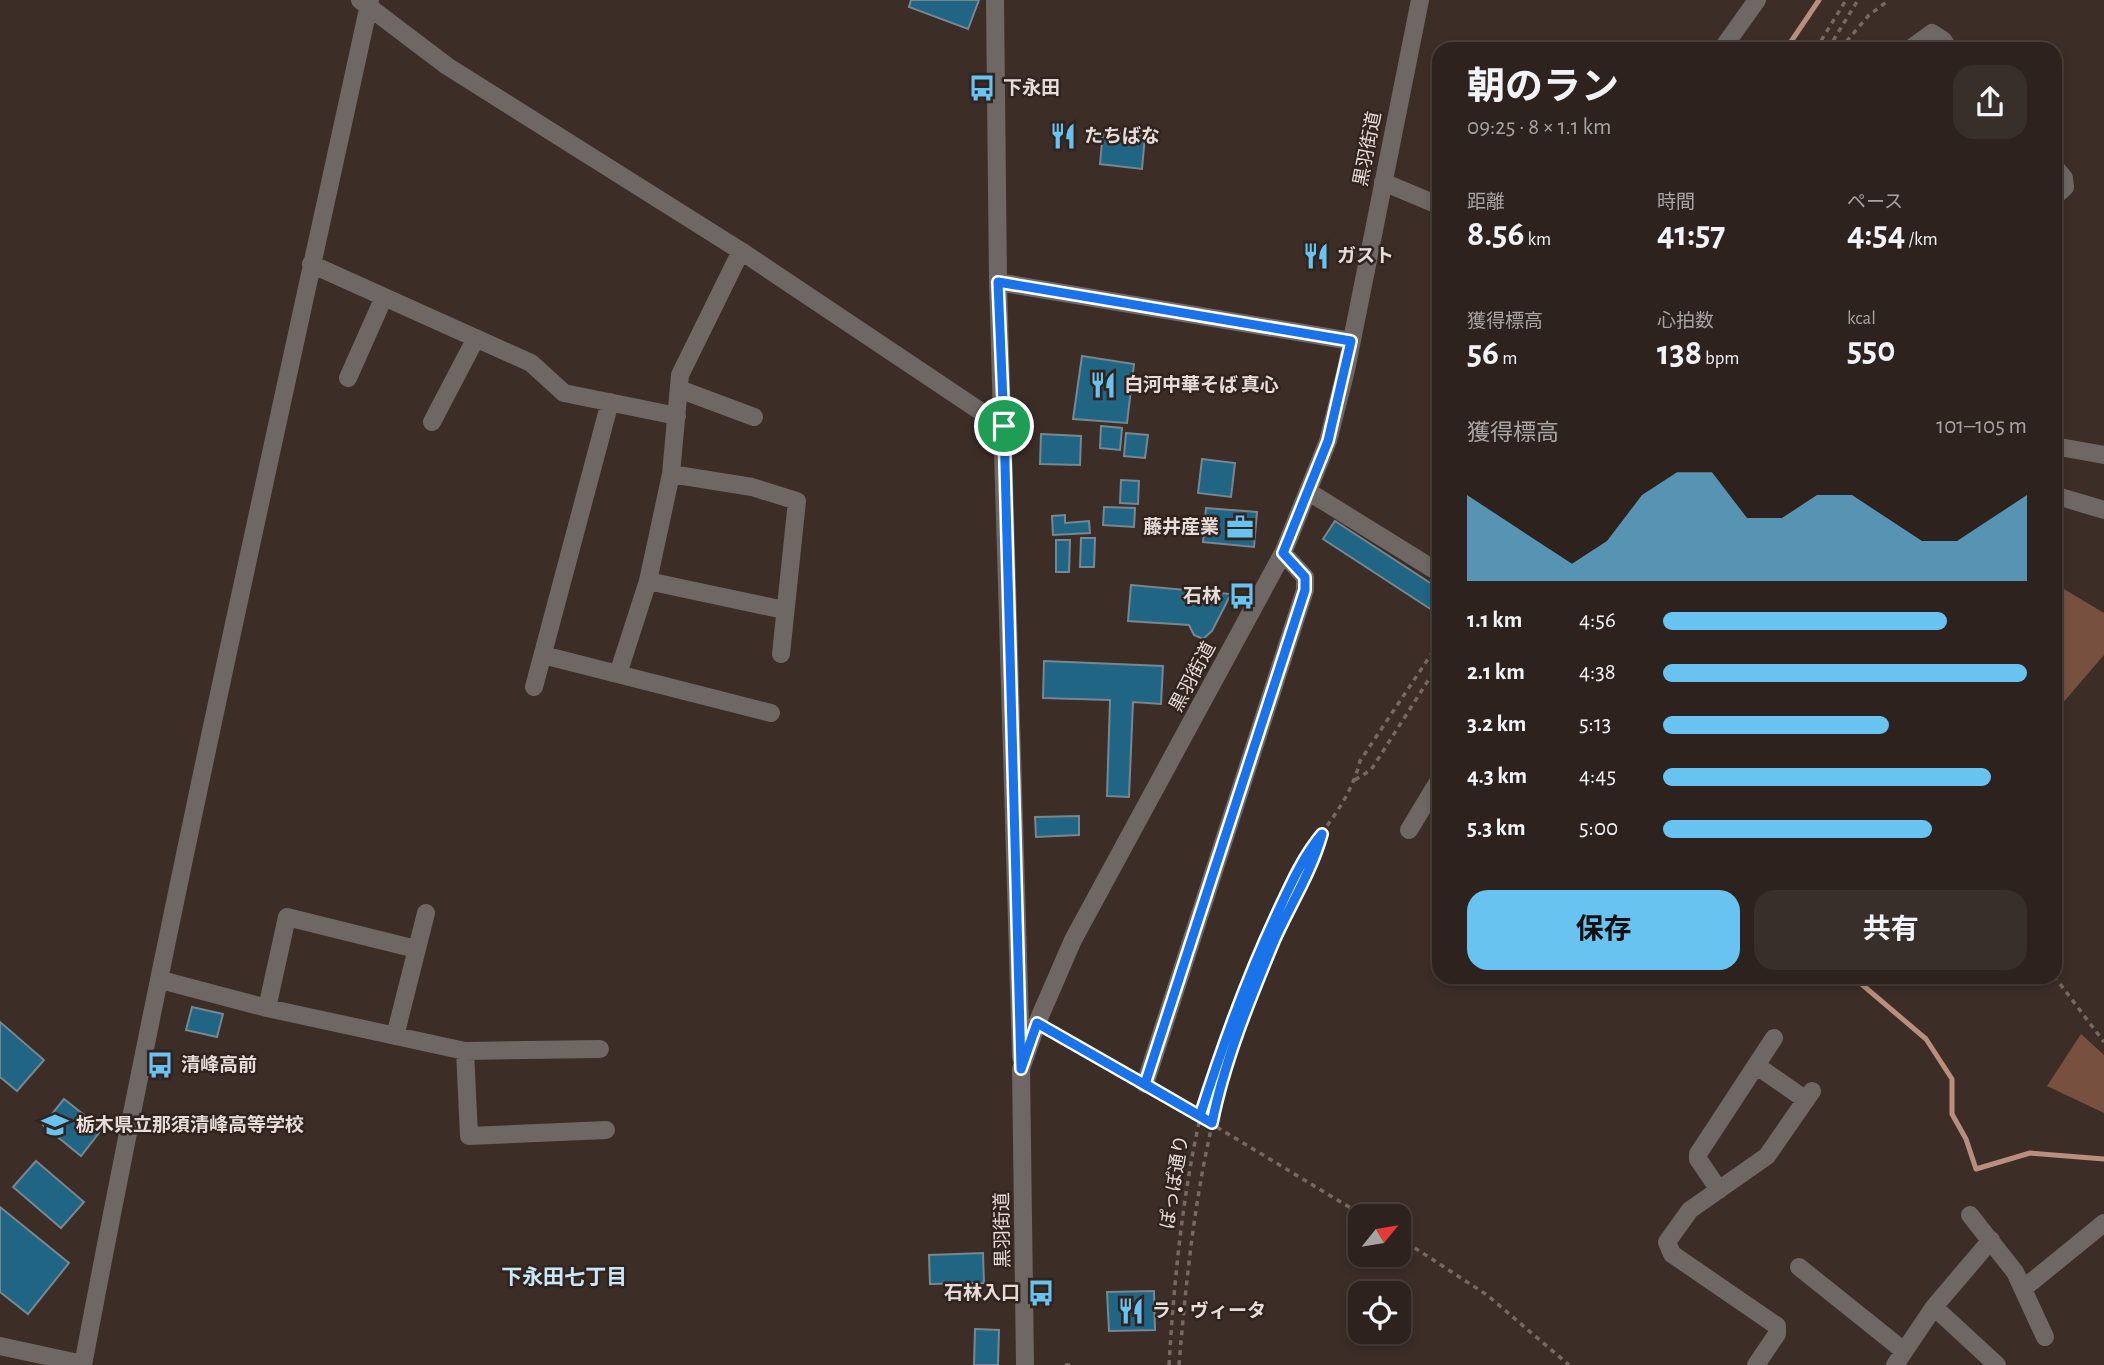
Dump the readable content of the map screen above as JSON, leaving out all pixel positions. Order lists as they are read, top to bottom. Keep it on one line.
{"streets":{"street":["黒羽街道"],"path":["ぽっぽ通り"]},"districts":["下永田七丁目"],"places":{"bus stop":["下永田","石林","清峰高前","石林入口"],"restaurant":["たちばな","ガスト","白河中華そば 真心","ラ・ヴィータ"],"office":["藤井産業"],"school or university":["栃木県立那須清峰高等学校"]},"north":"top right","page":{"heading":["朝のラン","09:25 · 8 × 1.1 km"],"stats":[["距離","8.56 km"],["時間","41:57"],["ペース","4:54 /km"],["獲得標高","56 m"],["心拍数","138 bpm"],["kcal","550"]],"chart":["獲得標高","101–105 m"],"list":[{"name":"1.1 km","note":"4:56"},{"name":"2.1 km","note":"4:38"},{"name":"3.2 km","note":"5:13"},{"name":"4.3 km","note":"4:45"},{"name":"5.3 km","note":"5:00"}],"buttons":["保存","共有"]}}
